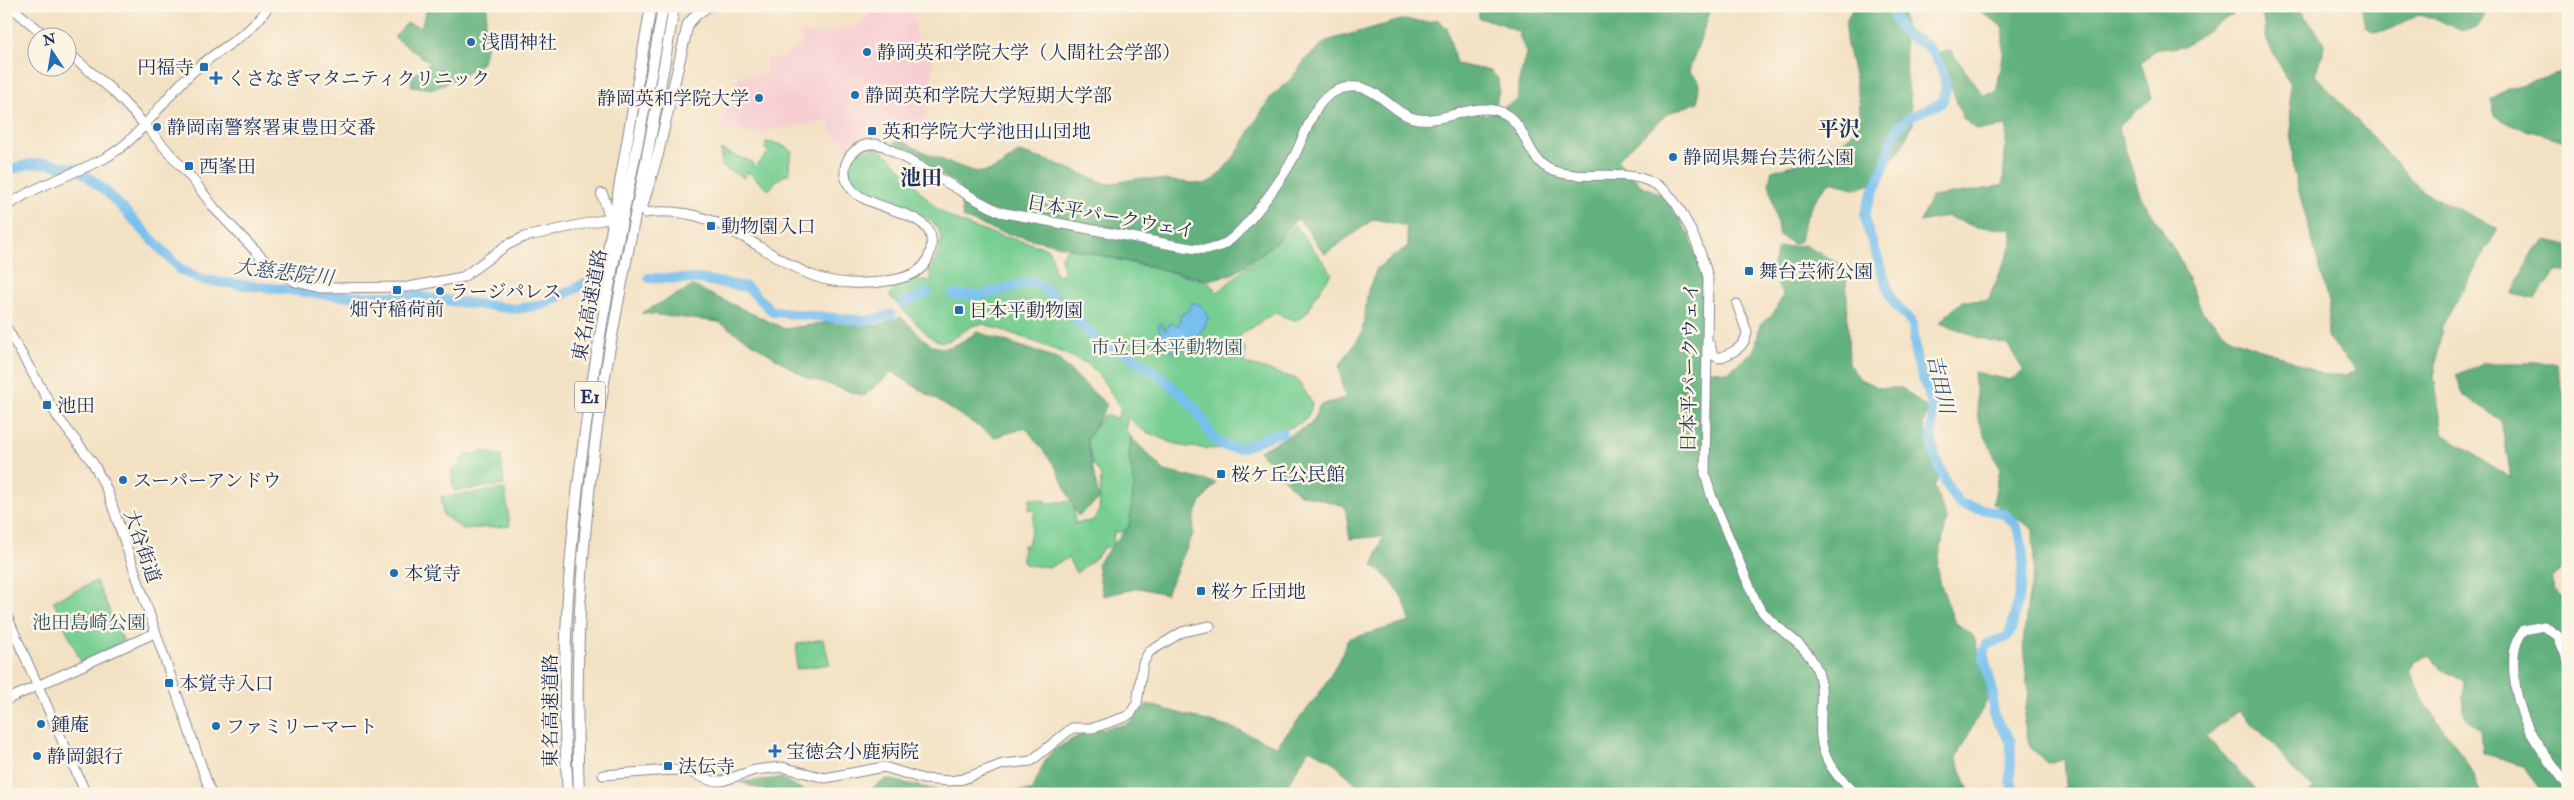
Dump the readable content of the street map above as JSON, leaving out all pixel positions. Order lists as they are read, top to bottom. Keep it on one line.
{"streets":{"highway":["東名高速道路","E1"],"street":["日本平パークウェイ","大谷街道"]},"districts":["平沢","池田"],"water":["大慈悲院川","吉田川"],"parks":["市立日本平動物園","池田島崎公園"],"places":{"other":["浅間神社","静岡英和学院大学（人間社会学部）","静岡英和学院大学短期大学部","静岡英和学院大学","静岡南警察署東豊田交番","静岡県舞台芸術公園","ラージパレス","スーパーアンドウ","本覚寺","鍾庵","ファミリーマート","静岡銀行"],"transit":["円福寺","英和学院大学池田山団地","西峯田","動物園入口","舞台芸術公園","畑守稲荷前","日本平動物園","池田","桜ケ丘公民館","桜ケ丘団地","本覚寺入口","法伝寺"],"health":["くさなぎマタニティクリニック","宝徳会小鹿病院"]},"north":"top"}
